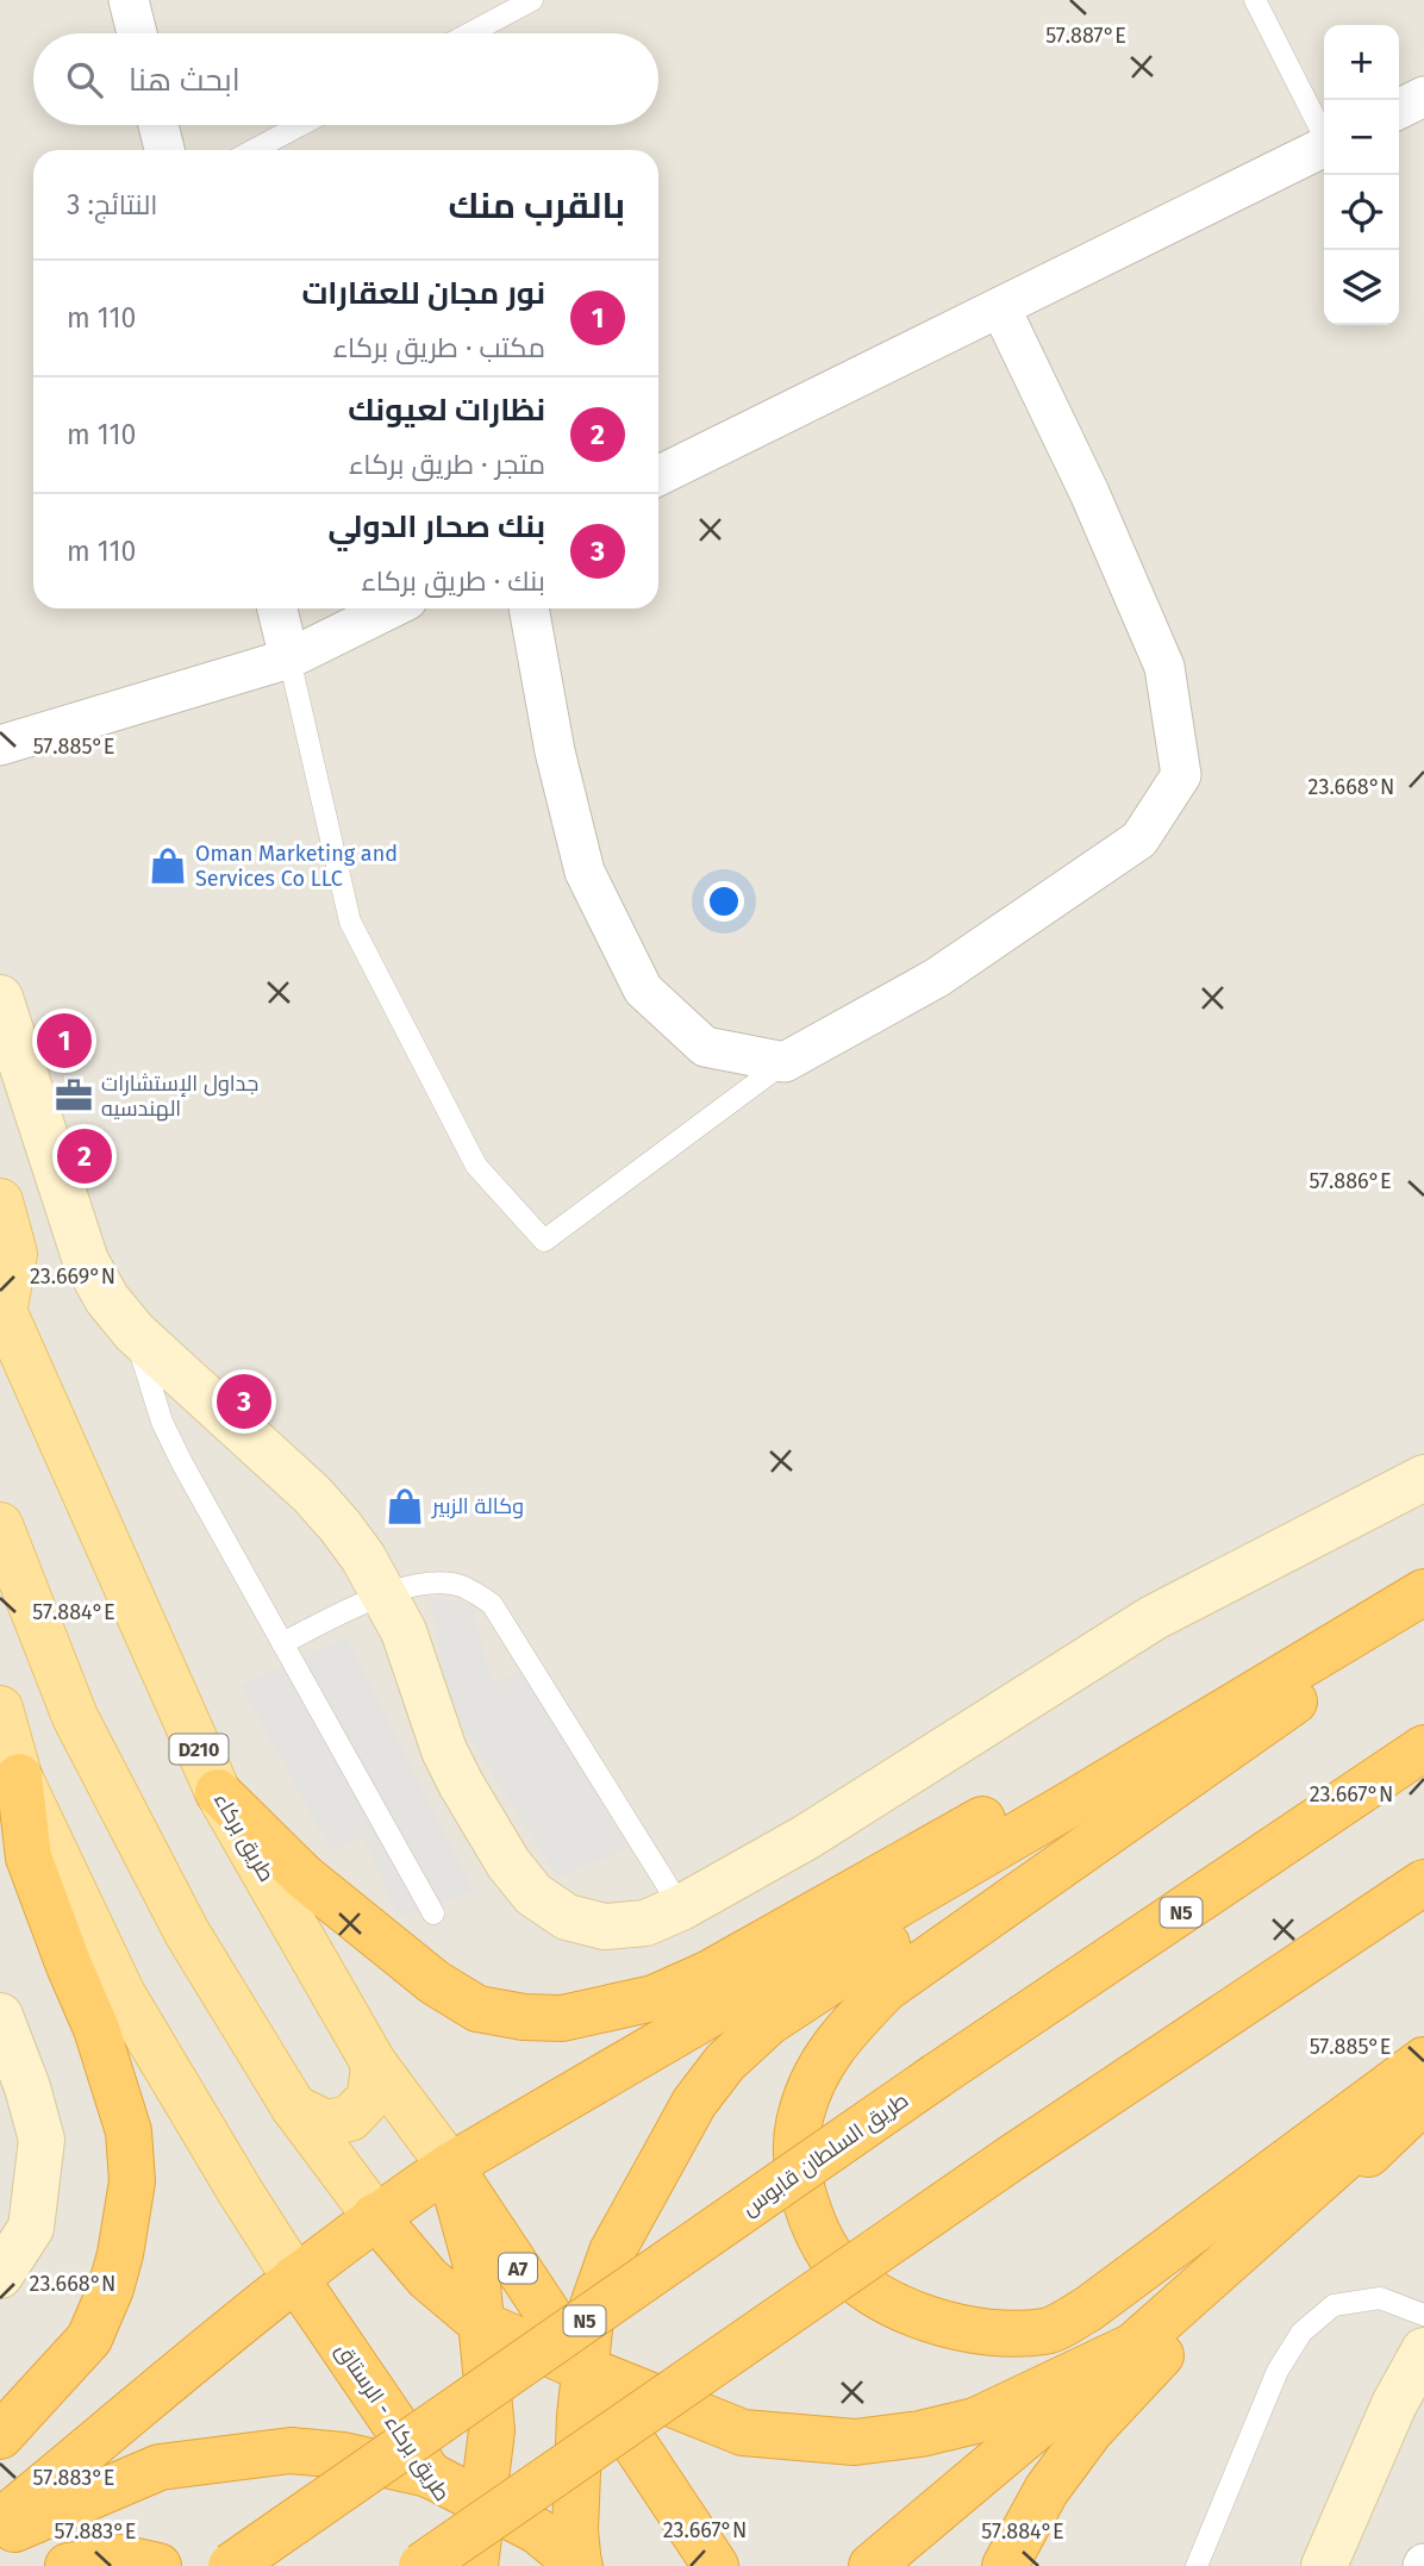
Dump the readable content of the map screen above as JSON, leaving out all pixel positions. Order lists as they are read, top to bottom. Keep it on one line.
{"streets":{"highway":["N5","طريق السلطان قابوس","A7","طريق بركاء - الرستاق"],"main road":["D210","طريق بركاء"]},"crossings":[["طريق بركاء","A7"]],"places":{"shop":["Oman Marketing and Services Co LLC","وكالة الزبير"],"office":["جداول الإستشارات الهندسيه"]},"page":{"map_buttons":["+","−"],"search":"ابحث هنا","heading":["بالقرب منك","النتائج: 3"],"list":[{"mark":"1","name":"نور مجان للعقارات","note":"مكتب · طريق بركاء","value":"110 m"},{"mark":"2","name":"نظارات لعيونك","note":"متجر · طريق بركاء","value":"110 m"},{"mark":"3","name":"بنك صحار الدولي","note":"بنك · طريق بركاء","value":"110 m"}],"pins":["1","2","3"]},"coordinates":["57.887°E","57.885°E","23.668°N","57.886°E","23.669°N","57.884°E","23.667°N","57.883°E"]}
